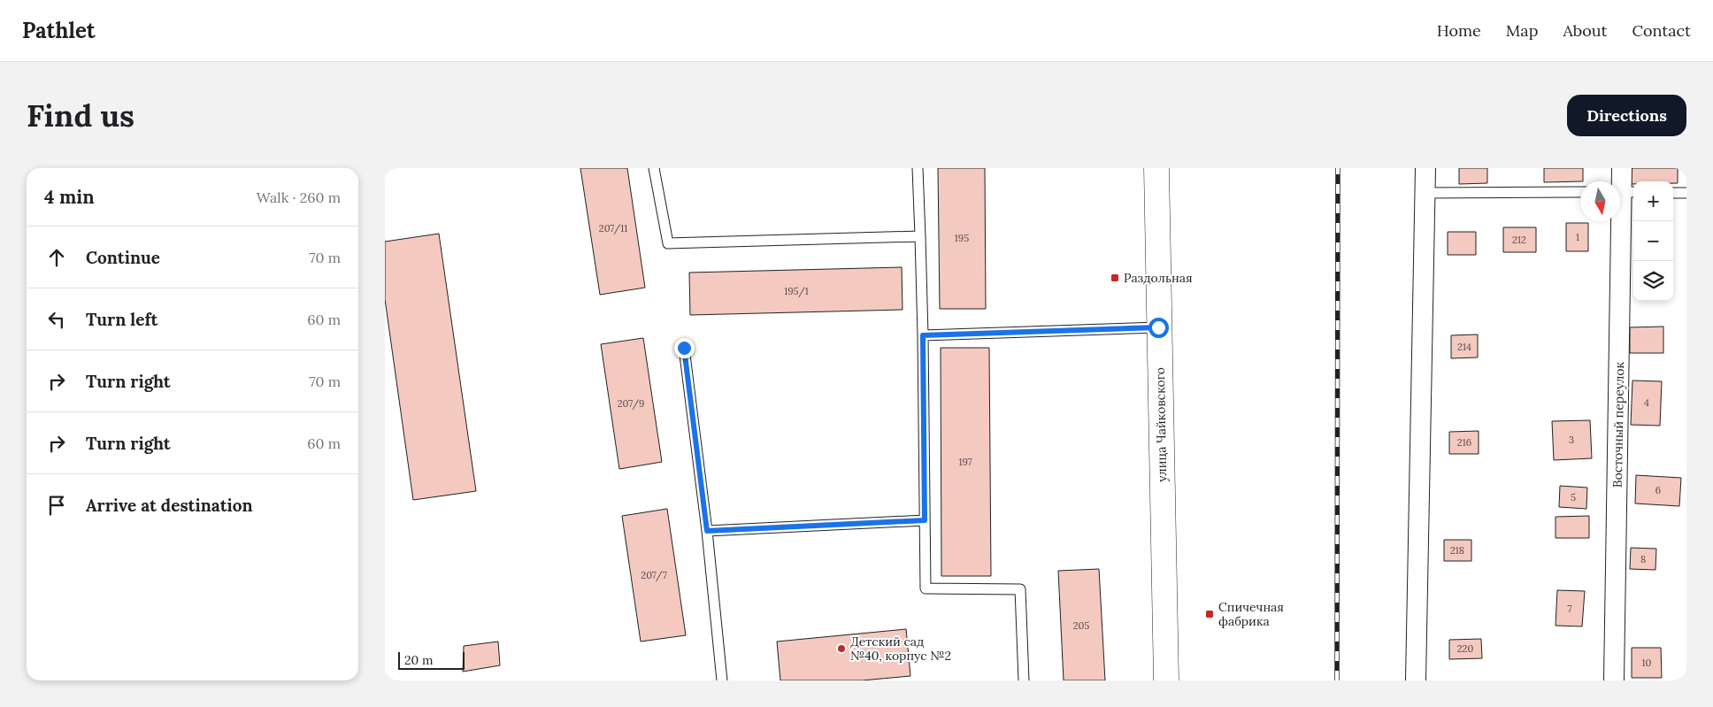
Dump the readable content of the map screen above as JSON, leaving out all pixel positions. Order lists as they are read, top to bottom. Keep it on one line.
{"streets":{"street":["улица Чайковского","Восточный переулок"]},"places":{"transit":["Раздольная","Спичечная фабрика"],"other":["Детский сад №40, корпус №2"]},"house_numbers":["207/11","1","195","212","195/1","214","4","207/9","3","216","197","6","5","218","8","207/7","7","205","220","10"],"scale_bar":"20 m","north":"bottom","page":{"header":"Pathlet","nav":["Home","Map","About","Contact"],"buttons":"Directions","title":"Find us","heading":["4 min","Walk · 260 m"],"map_buttons":["+","−"],"list":[["Continue","70 m"],["Turn left","60 m"],["Turn right","70 m"],["Turn right","60 m"],"Arrive at destination"],"scale":"20 m"}}
